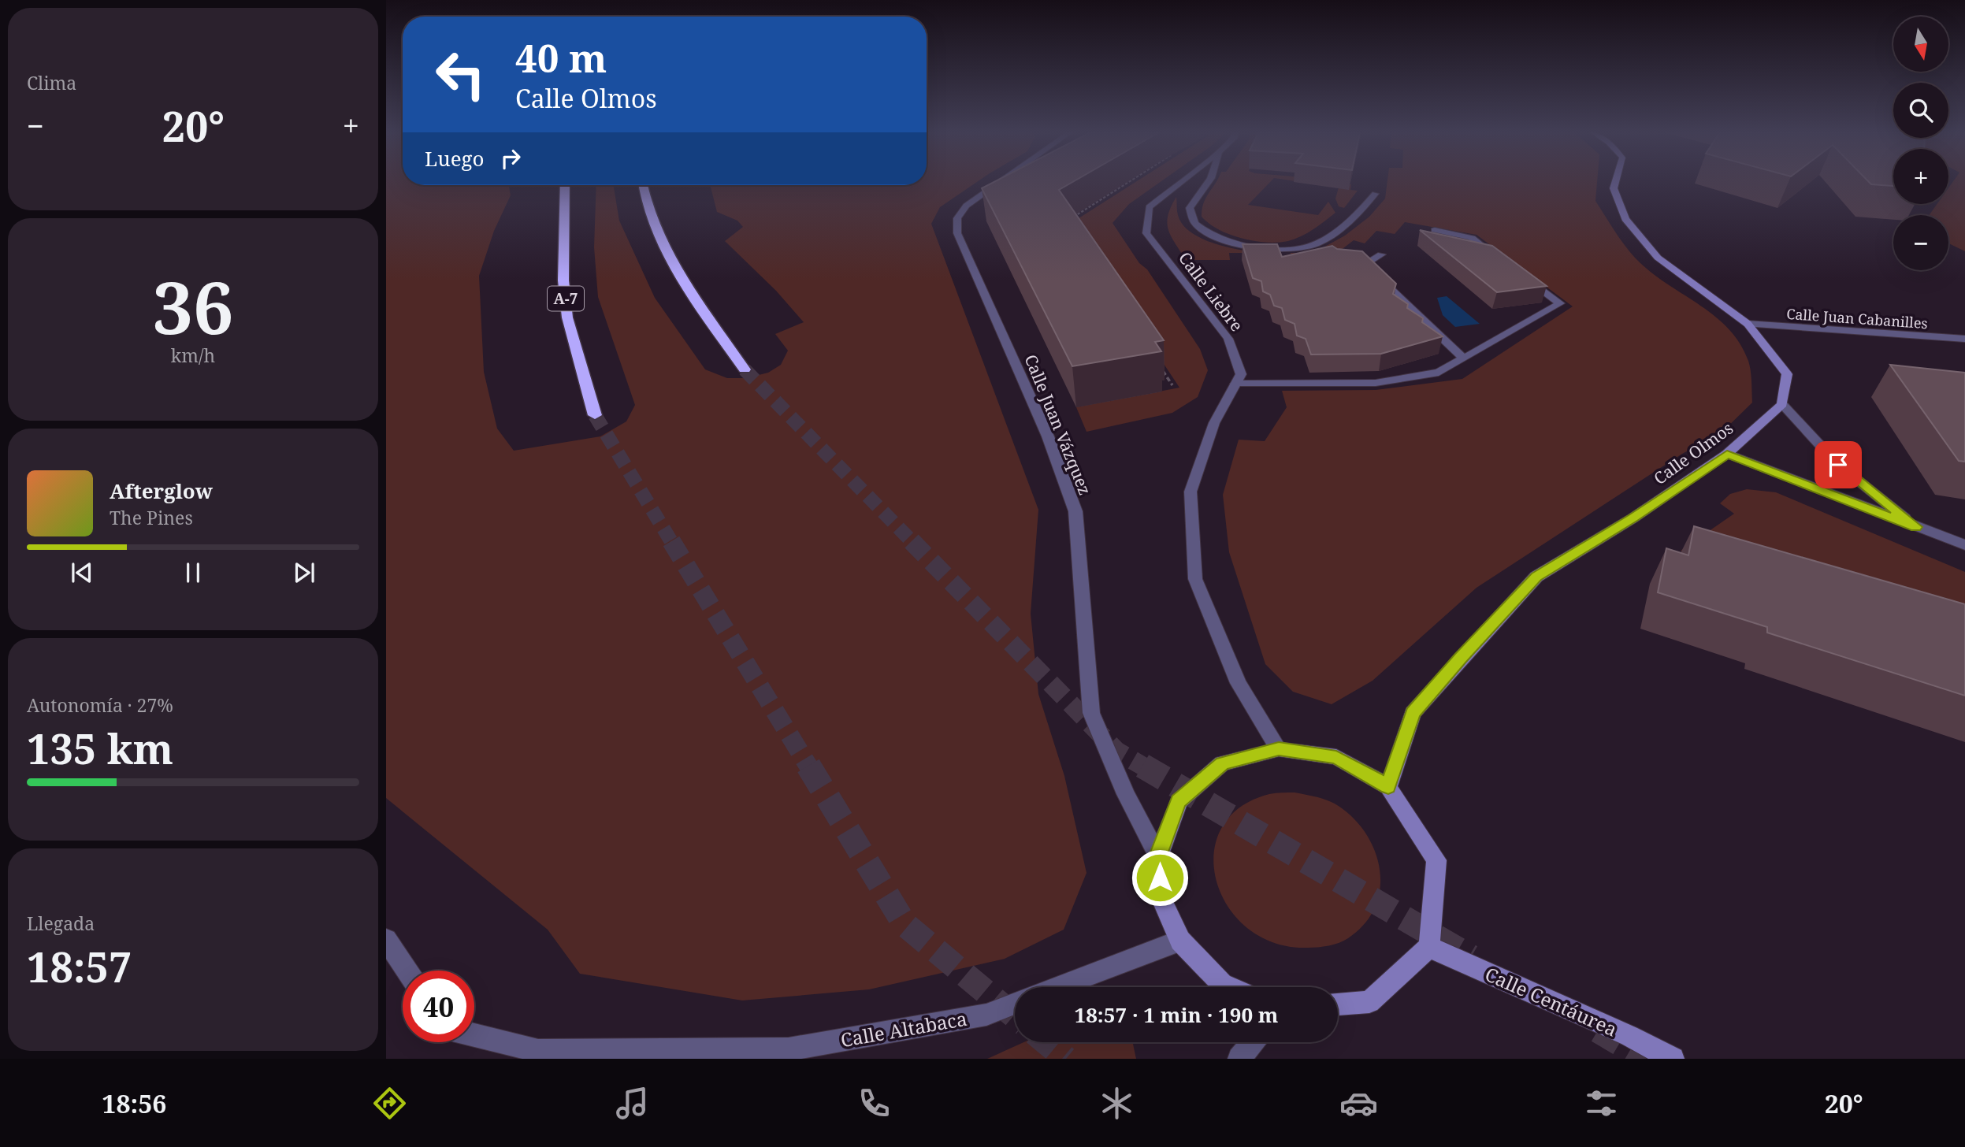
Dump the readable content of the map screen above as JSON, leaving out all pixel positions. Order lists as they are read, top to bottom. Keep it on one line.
{"streets":{"highway":["A-7"],"street":["Calle Liebre","Calle Juan Cabanilles","Calle Juan Vázquez","Calle Olmos","Calle Centáurea","Calle Altabaca"]},"north":"bottom","page":{"tile":["Clima",["36","km/h"],["Autonomía · 27%","135 km"],["Llegada","18:57"]],"map_buttons":["+","−"],"turn":["40 m","Calle Olmos"],"heat":["−","20°","+"],"then":"Luego","song":["Afterglow","The Pines"],"limit":"40","trip":"18:57 · 1 min · 190 m","tabs":["18:56","20°"]}}
